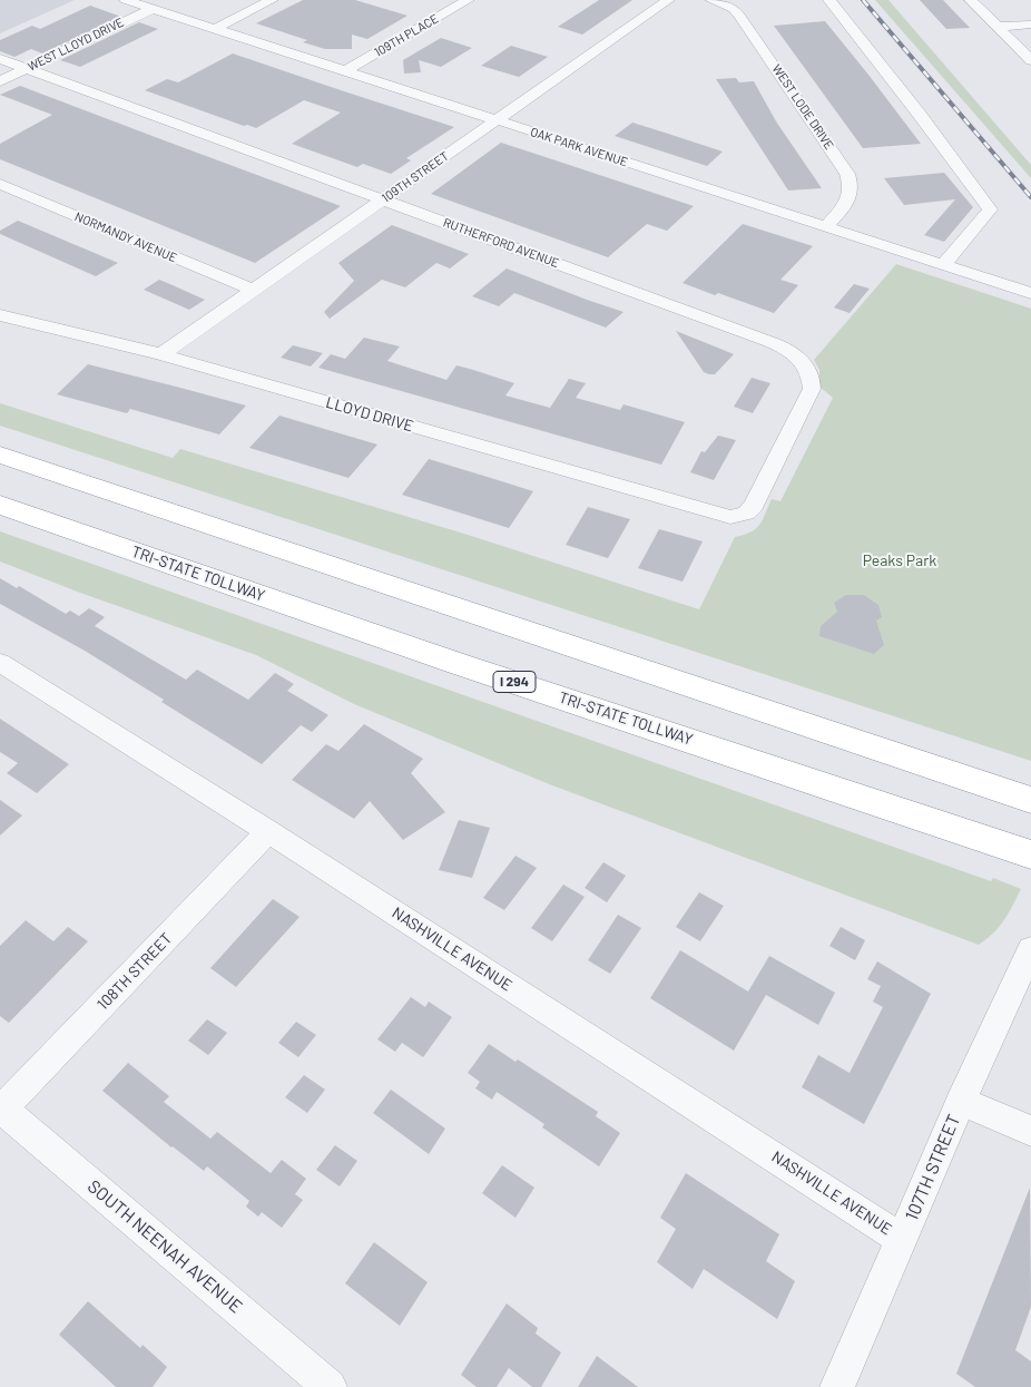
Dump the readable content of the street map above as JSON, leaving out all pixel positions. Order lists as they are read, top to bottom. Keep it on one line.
{"streets":{"highway":["TRI-STATE TOLLWAY","I 294"],"street":["109TH PLACE","WEST LLOYD DRIVE","WEST LODE DRIVE","OAK PARK AVENUE","109TH STREET","NORMANDY AVENUE","RUTHERFORD AVENUE","LLOYD DRIVE","NASHVILLE AVENUE","108TH STREET","107TH STREET","SOUTH NEENAH AVENUE"]},"crossings":[["109TH PLACE","OAK PARK AVENUE"],["WEST LLOYD DRIVE","OAK PARK AVENUE"],["WEST LLOYD DRIVE","RUTHERFORD AVENUE"],["WEST LODE DRIVE","OAK PARK AVENUE"],["OAK PARK AVENUE","109TH STREET"],["109TH STREET","NORMANDY AVENUE"],["109TH STREET","RUTHERFORD AVENUE"],["109TH STREET","LLOYD DRIVE"],["RUTHERFORD AVENUE","LLOYD DRIVE"],["NASHVILLE AVENUE","108TH STREET"],["NASHVILLE AVENUE","107TH STREET"],["108TH STREET","SOUTH NEENAH AVENUE"]],"parks":["Peaks Park"]}
